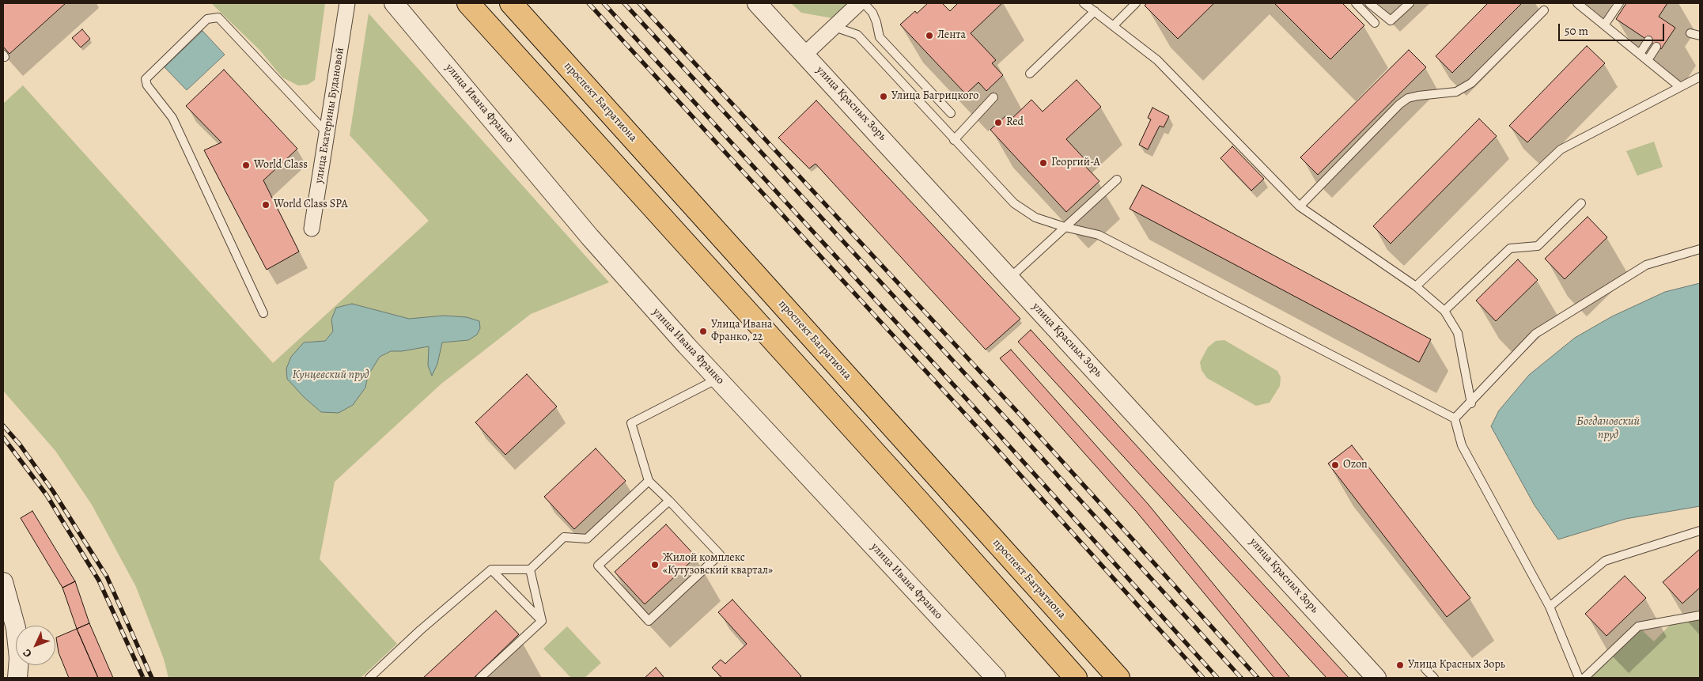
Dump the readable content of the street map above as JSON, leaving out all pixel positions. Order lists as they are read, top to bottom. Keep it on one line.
{"streets":{"main road":["проспект Багратиона"],"street":["улица Ивана Франко","улица Красных Зорь","улица Екатерины Будановой"]},"water":["Кунцевский пруд","Богдановский пруд"],"places":["Лента","Улица Багрицкого","Red","Георгий-А","World Class","World Class SPA","Улица Ивана Франко, 22","Ozon","Жилой комплекс «Кутузовский квартал»","Улица Красных Зорь"],"scale_bar":"50 m","north":"bottom left"}
